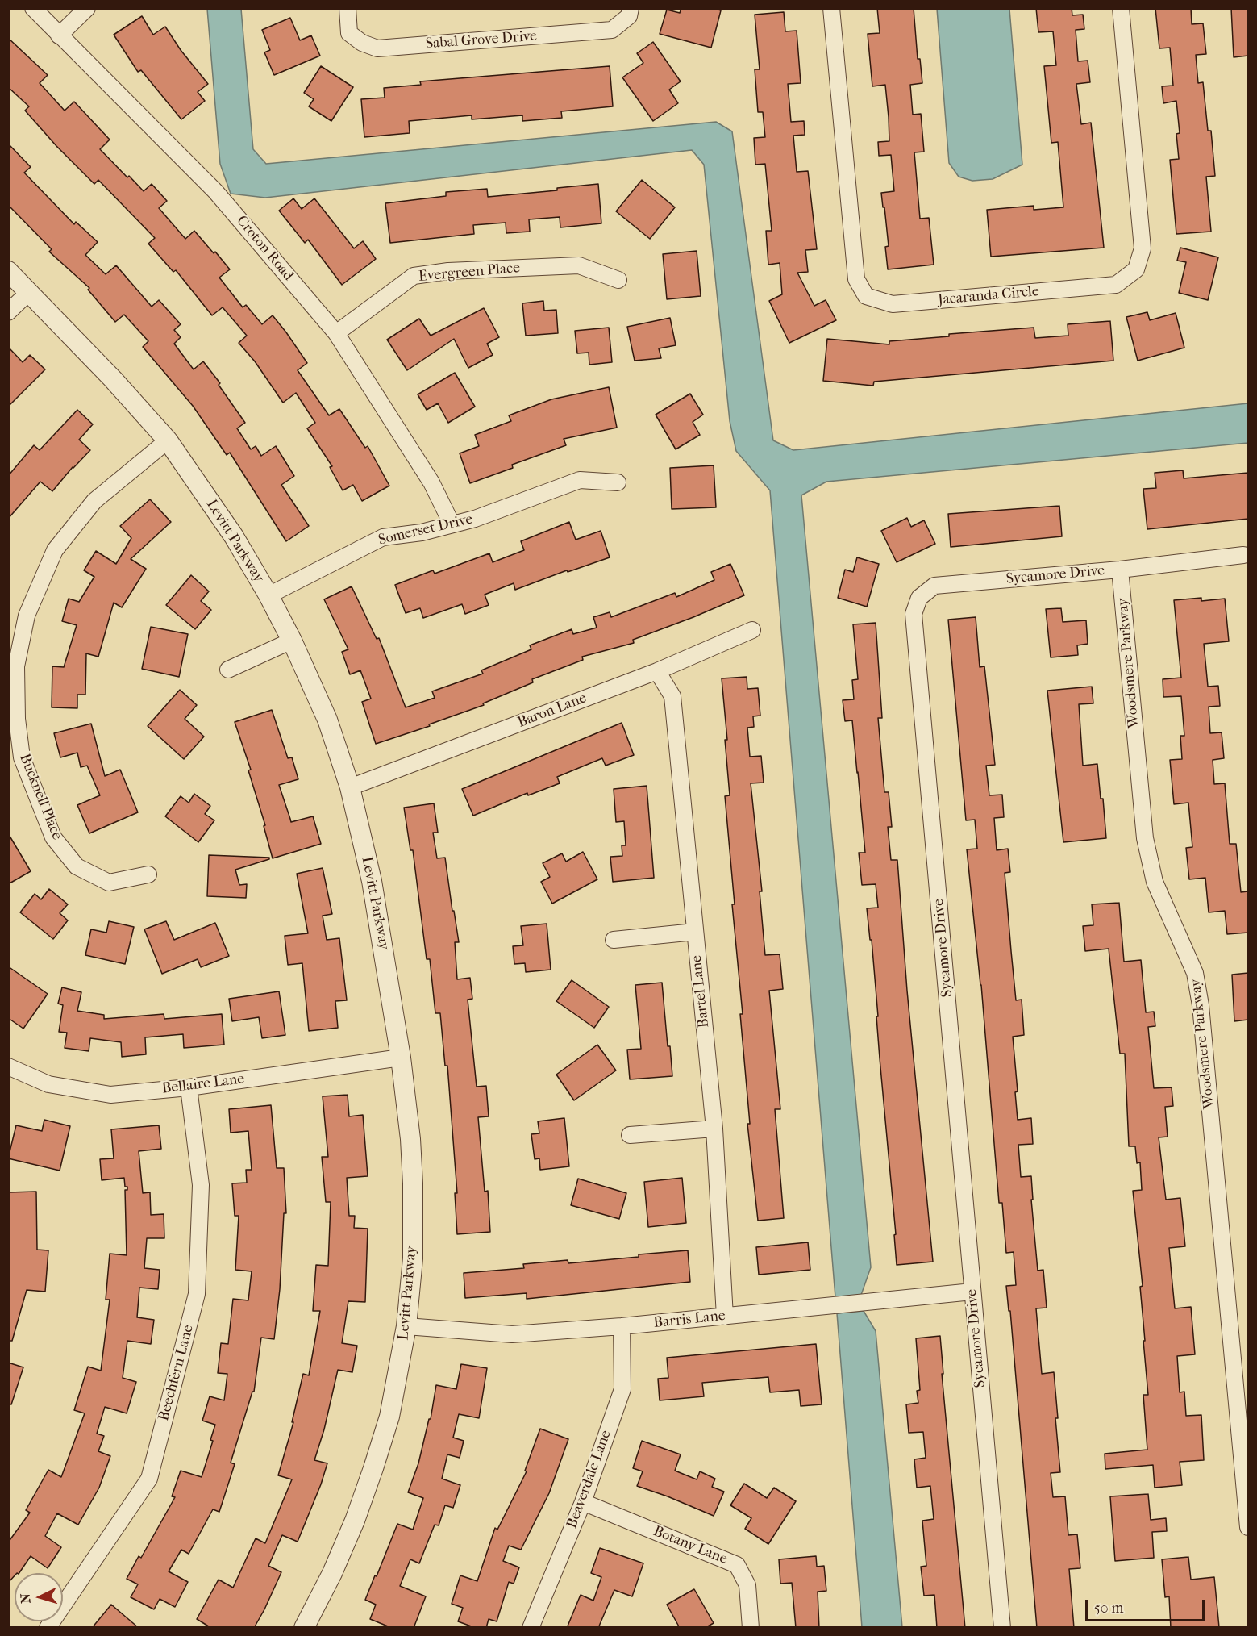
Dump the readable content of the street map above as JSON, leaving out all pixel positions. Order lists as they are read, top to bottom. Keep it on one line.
{"streets":{"street":["Sabal Grove Drive","Croton Road","Evergreen Place","Jacaranda Circle","Somerset Drive","Levitt Parkway","Sycamore Drive","Woodsmere Parkway","Baron Lane","Bucknell Place","Bartel Lane","Bellaire Lane","Barris Lane","Beechfern Lane","Beaverdale Lane","Botany Lane"]},"crossings":[["Croton Road","Evergreen Place"],["Croton Road","Somerset Drive"],["Somerset Drive","Levitt Parkway"],["Levitt Parkway","Baron Lane"],["Levitt Parkway","Bucknell Place"],["Levitt Parkway","Bellaire Lane"],["Levitt Parkway","Barris Lane"],["Sycamore Drive","Woodsmere Parkway"],["Sycamore Drive","Barris Lane"],["Baron Lane","Bartel Lane"],["Bartel Lane","Barris Lane"],["Bellaire Lane","Beechfern Lane"],["Barris Lane","Beaverdale Lane"],["Beaverdale Lane","Botany Lane"]],"scale_bar":"50 m","north":"left"}
